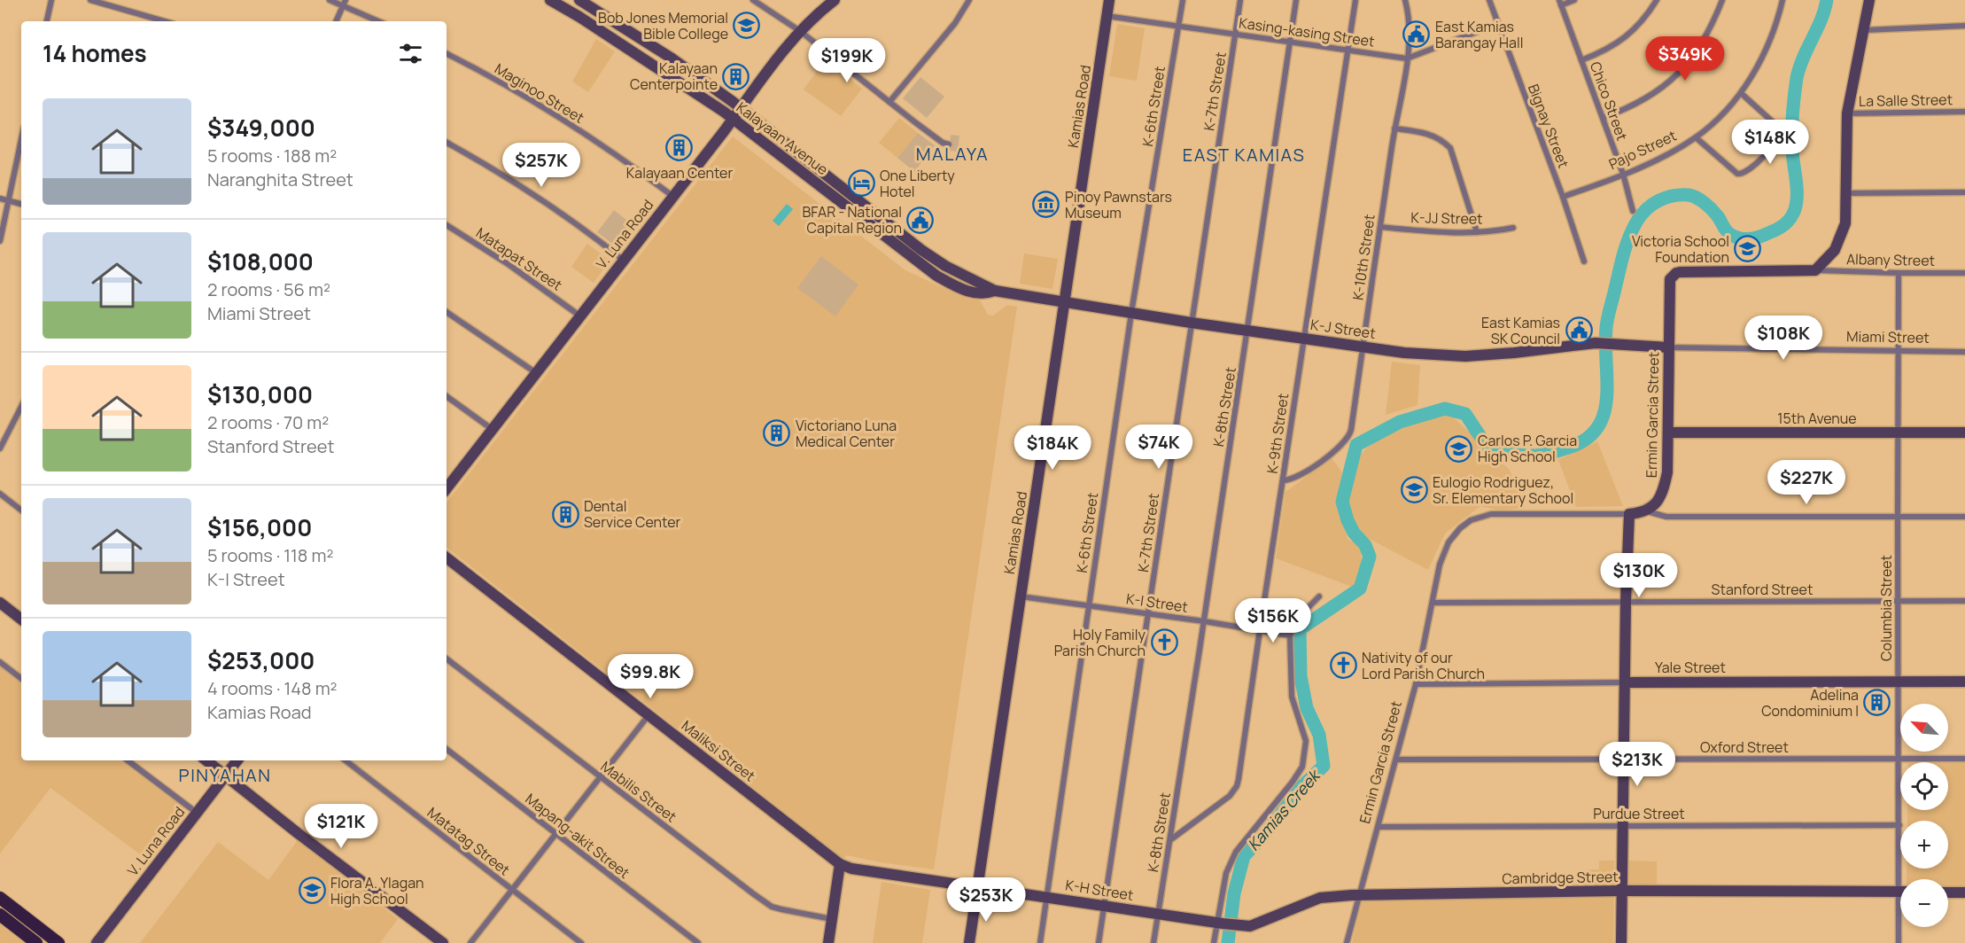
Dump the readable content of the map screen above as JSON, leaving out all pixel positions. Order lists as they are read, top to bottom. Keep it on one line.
{"streets":{"street":["Kasing-kasing Street","K-7th Street","Maginoo Street","La Salle Street","Chico Street","Kamias Road","K-6th Street","Bignay Street","Kalayaan Avenue","Pajo Street","K-JJ Street","V. Luna Road","K-10th Street","Matapat Street","Albany Street","K-J Street","Miami Street","K-8th Street","Ermin Garcia Street","15th Avenue","K-9th Street","Stanford Street","K-I Street","Columbia Street","Yale Street","Oxford Street","Maliksi Street","Mabilis Street","Purdue Street","Mapang-akit Street","Matatag Street","Cambridge Street","K-H Street"]},"crossings":[["Kasing-kasing Street","K-7th Street"],["Kasing-kasing Street","Kamias Road"],["Kasing-kasing Street","K-6th Street"],["Kasing-kasing Street","Bignay Street"],["Kasing-kasing Street","K-10th Street"],["Kasing-kasing Street","K-8th Street"],["Kasing-kasing Street","K-9th Street"],["K-7th Street","K-J Street"],["K-7th Street","K-I Street"],["K-7th Street","K-H Street"],["Maginoo Street","V. Luna Road"],["Chico Street","Pajo Street"],["Kamias Road","Kalayaan Avenue"],["Kamias Road","K-J Street"],["Kamias Road","K-I Street"],["Kamias Road","Maliksi Street"],["Kamias Road","K-H Street"],["K-6th Street","K-J Street"],["K-6th Street","K-I Street"],["K-6th Street","K-H Street"],["Bignay Street","Pajo Street"],["Kalayaan Avenue","V. Luna Road"],["Kalayaan Avenue","K-J Street"],["K-JJ Street","K-10th Street"],["V. Luna Road","Matapat Street"],["K-10th Street","K-J Street"],["K-10th Street","K-9th Street"],["Albany Street","Ermin Garcia Street"],["Albany Street","Columbia Street"],["K-J Street","Miami Street"],["K-J Street","K-8th Street"],["K-J Street","K-9th Street"],["Miami Street","Ermin Garcia Street"],["Miami Street","Columbia Street"],["K-8th Street","K-9th Street"],["K-8th Street","K-I Street"],["K-8th Street","K-H Street"],["Ermin Garcia Street","15th Avenue"],["Ermin Garcia Street","Stanford Street"],["Ermin Garcia Street","Yale Street"],["Ermin Garcia Street","Oxford Street"],["Ermin Garcia Street","Purdue Street"],["Ermin Garcia Street","Cambridge Street"],["15th Avenue","Columbia Street"],["K-9th Street","K-I Street"],["Stanford Street","Columbia Street"],["Columbia Street","Yale Street"],["Columbia Street","Oxford Street"],["Columbia Street","Purdue Street"],["Columbia Street","Cambridge Street"],["Maliksi Street","K-H Street"],["Cambridge Street","K-H Street"]],"districts":["MALAYA","EAST KAMIAS","PINYAHAN"],"water":["Kamias Creek"],"places":{"school or university":["Bob Jones Memorial Bible College","Victoria School Foundation","Carlos P. Garcia High School","Eulogio Rodriguez, Sr. Elementary School","Flora A. Ylagan High School"],"public building":["East Kamias Barangay Hall","BFAR - National Capital Region","East Kamias SK Council"],"building":["Kalayaan Centerpointe","Kalayaan Center","Victoriano Luna Medical Center","Dental Service Center","Adelina Condominium I"],"hotel":["One Liberty Hotel"],"museum":["Pinoy Pawnstars Museum"],"church":["Holy Family Parish Church","Nativity of our Lord Parish Church"]},"north":"top left","page":{"heading":"14 homes","price":["$349K","$199K","$148K","$257K","$108K","$74K","$184K","$227K","$130K","$156K","$99.8K","$213K","$121K","$253K"],"list":[{"name":"$349,000","note":"5 rooms · 188 m² · Naranghita Street"},{"name":"$108,000","note":"2 rooms · 56 m² · Miami Street"},{"name":"$130,000","note":"2 rooms · 70 m² · Stanford Street"},{"name":"$156,000","note":"5 rooms · 118 m² · K-I Street"},{"name":"$253,000","note":"4 rooms · 148 m² · Kamias Road"}],"map_buttons":["+","−"]}}
